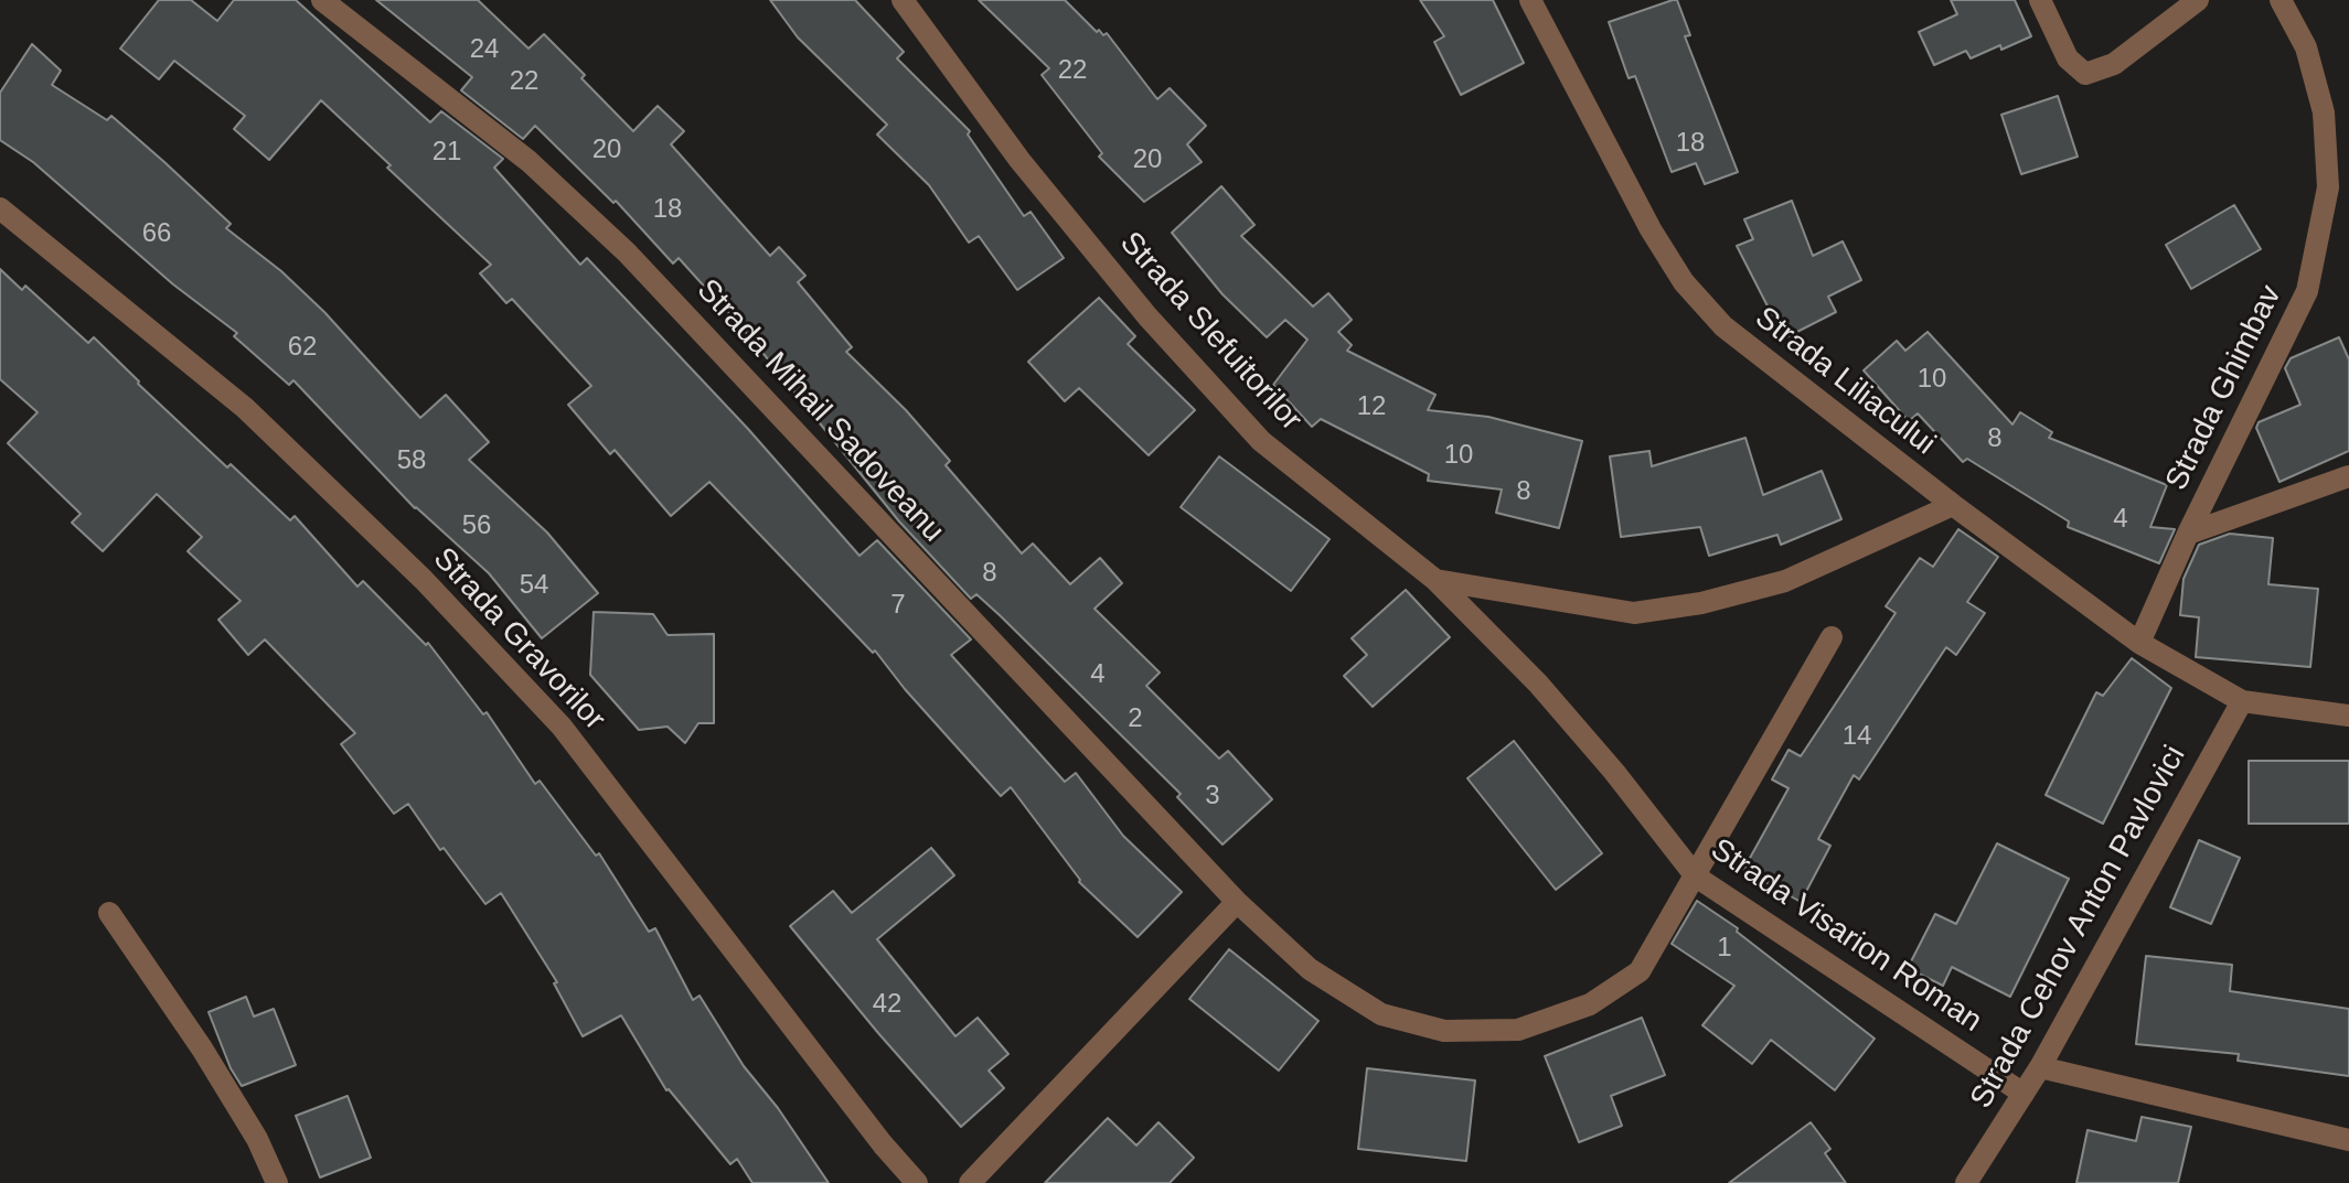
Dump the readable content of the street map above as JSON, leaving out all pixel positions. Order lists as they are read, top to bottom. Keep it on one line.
{"streets":{"street":["Strada Slefuitorilor","Strada Liliacului","Strada Ghimbav","Strada Mihail Sadoveanu","Strada Gravorilor","Strada Cehov Anton Pavlovici","Strada Visarion Roman"]},"crossings":[["Strada Slefuitorilor","Strada Liliacului"],["Strada Slefuitorilor","Strada Visarion Roman"],["Strada Liliacului","Strada Ghimbav"],["Strada Liliacului","Strada Cehov Anton Pavlovici"],["Strada Mihail Sadoveanu","Strada Visarion Roman"],["Strada Cehov Anton Pavlovici","Strada Visarion Roman"]],"house_numbers":["24","22","22","18","20","21","20","18","66","62","10","12","8","10","58","8","4","56","8","54","7","4","2","14","3","1","42"]}
